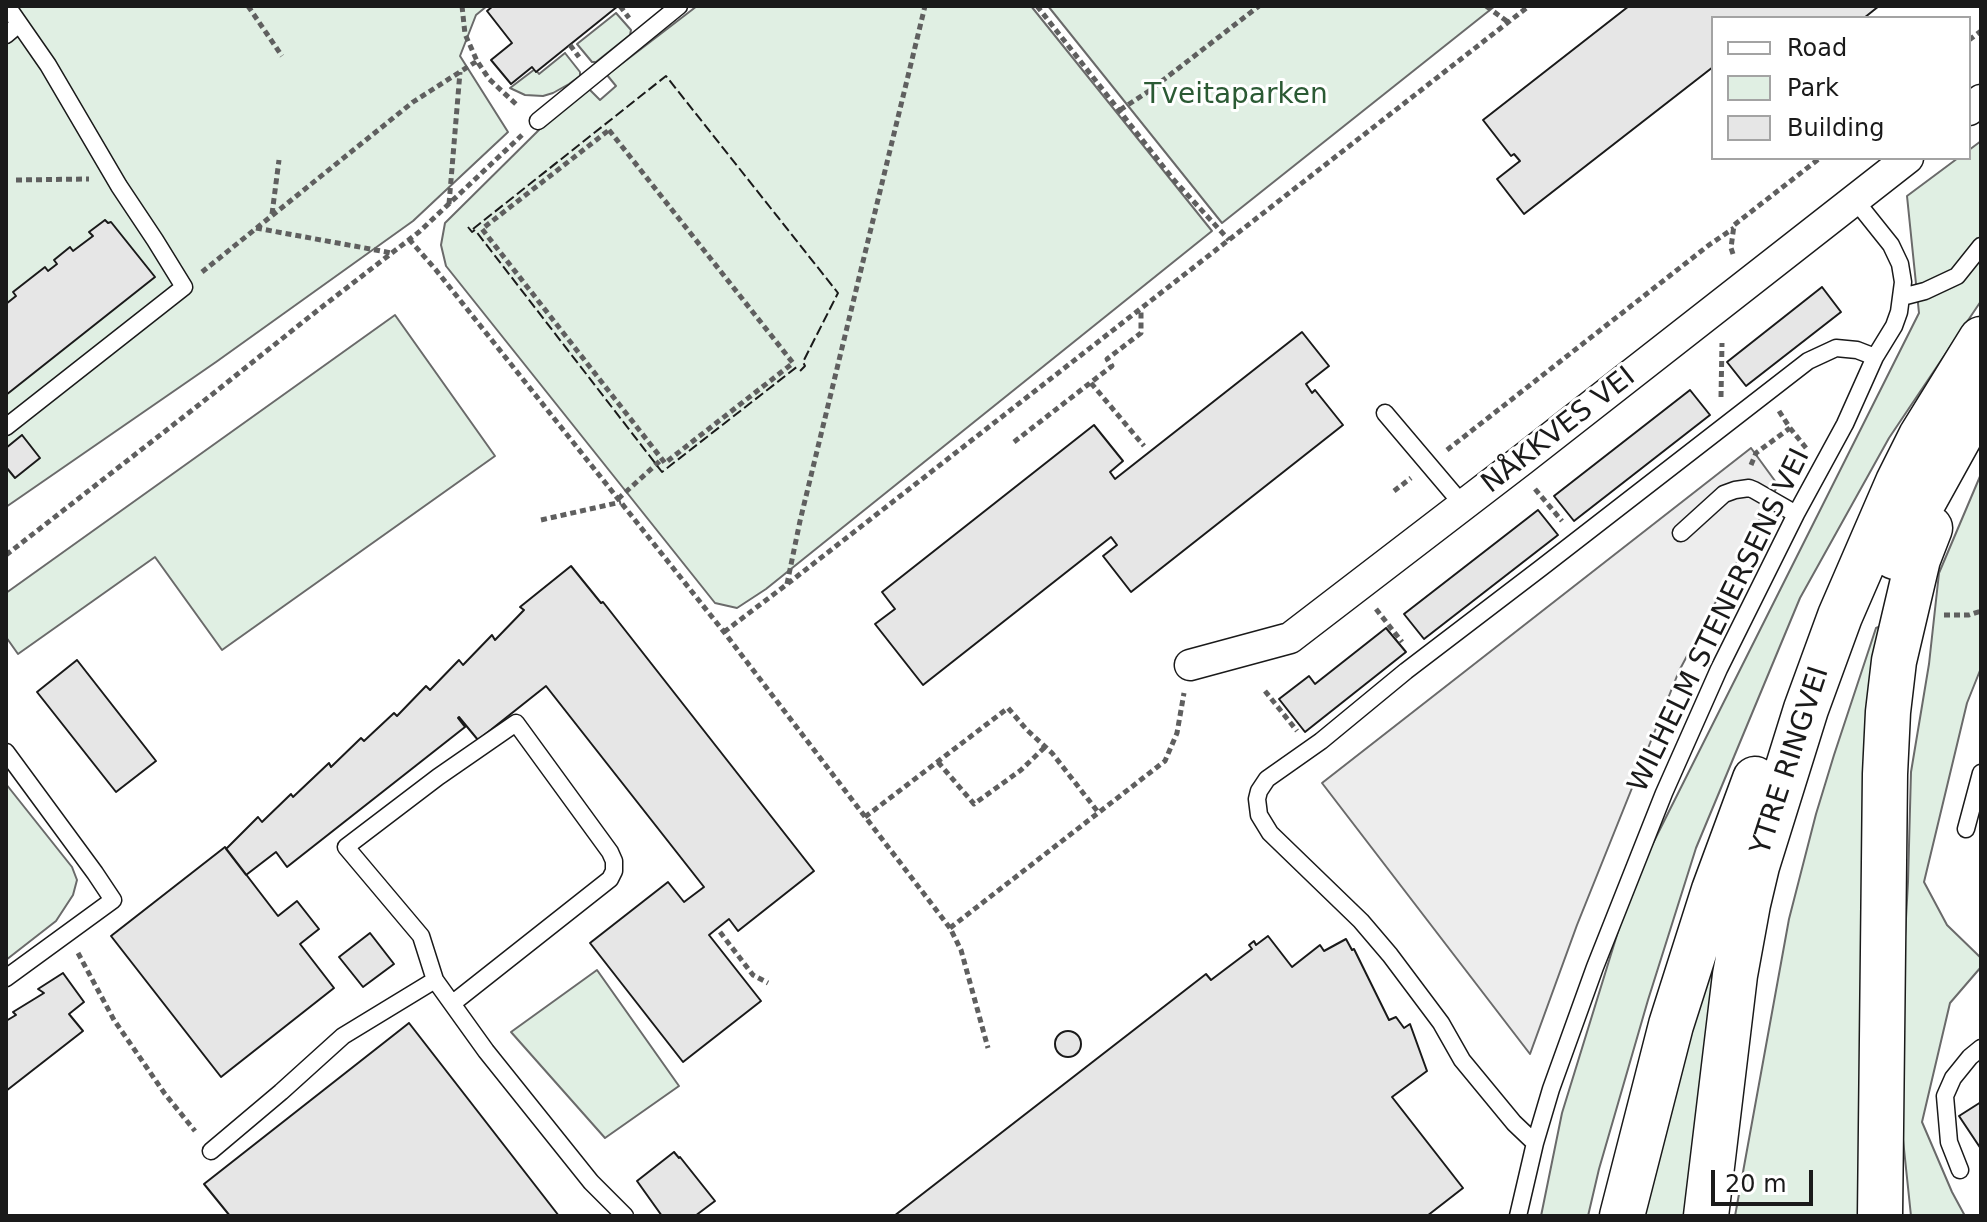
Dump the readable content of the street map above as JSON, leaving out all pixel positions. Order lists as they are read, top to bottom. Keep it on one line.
{"streets":{"main road":["YTRE RINGVEI"],"street":["NÅKKVES VEI"],"lane":["WILHELM STENERSENS VEI"]},"crossings":[["NÅKKVES VEI","WILHELM STENERSENS VEI"]],"parks":["Tveitaparken"],"legend":["Road","Park","Building"],"scale_bar":"20 m"}
